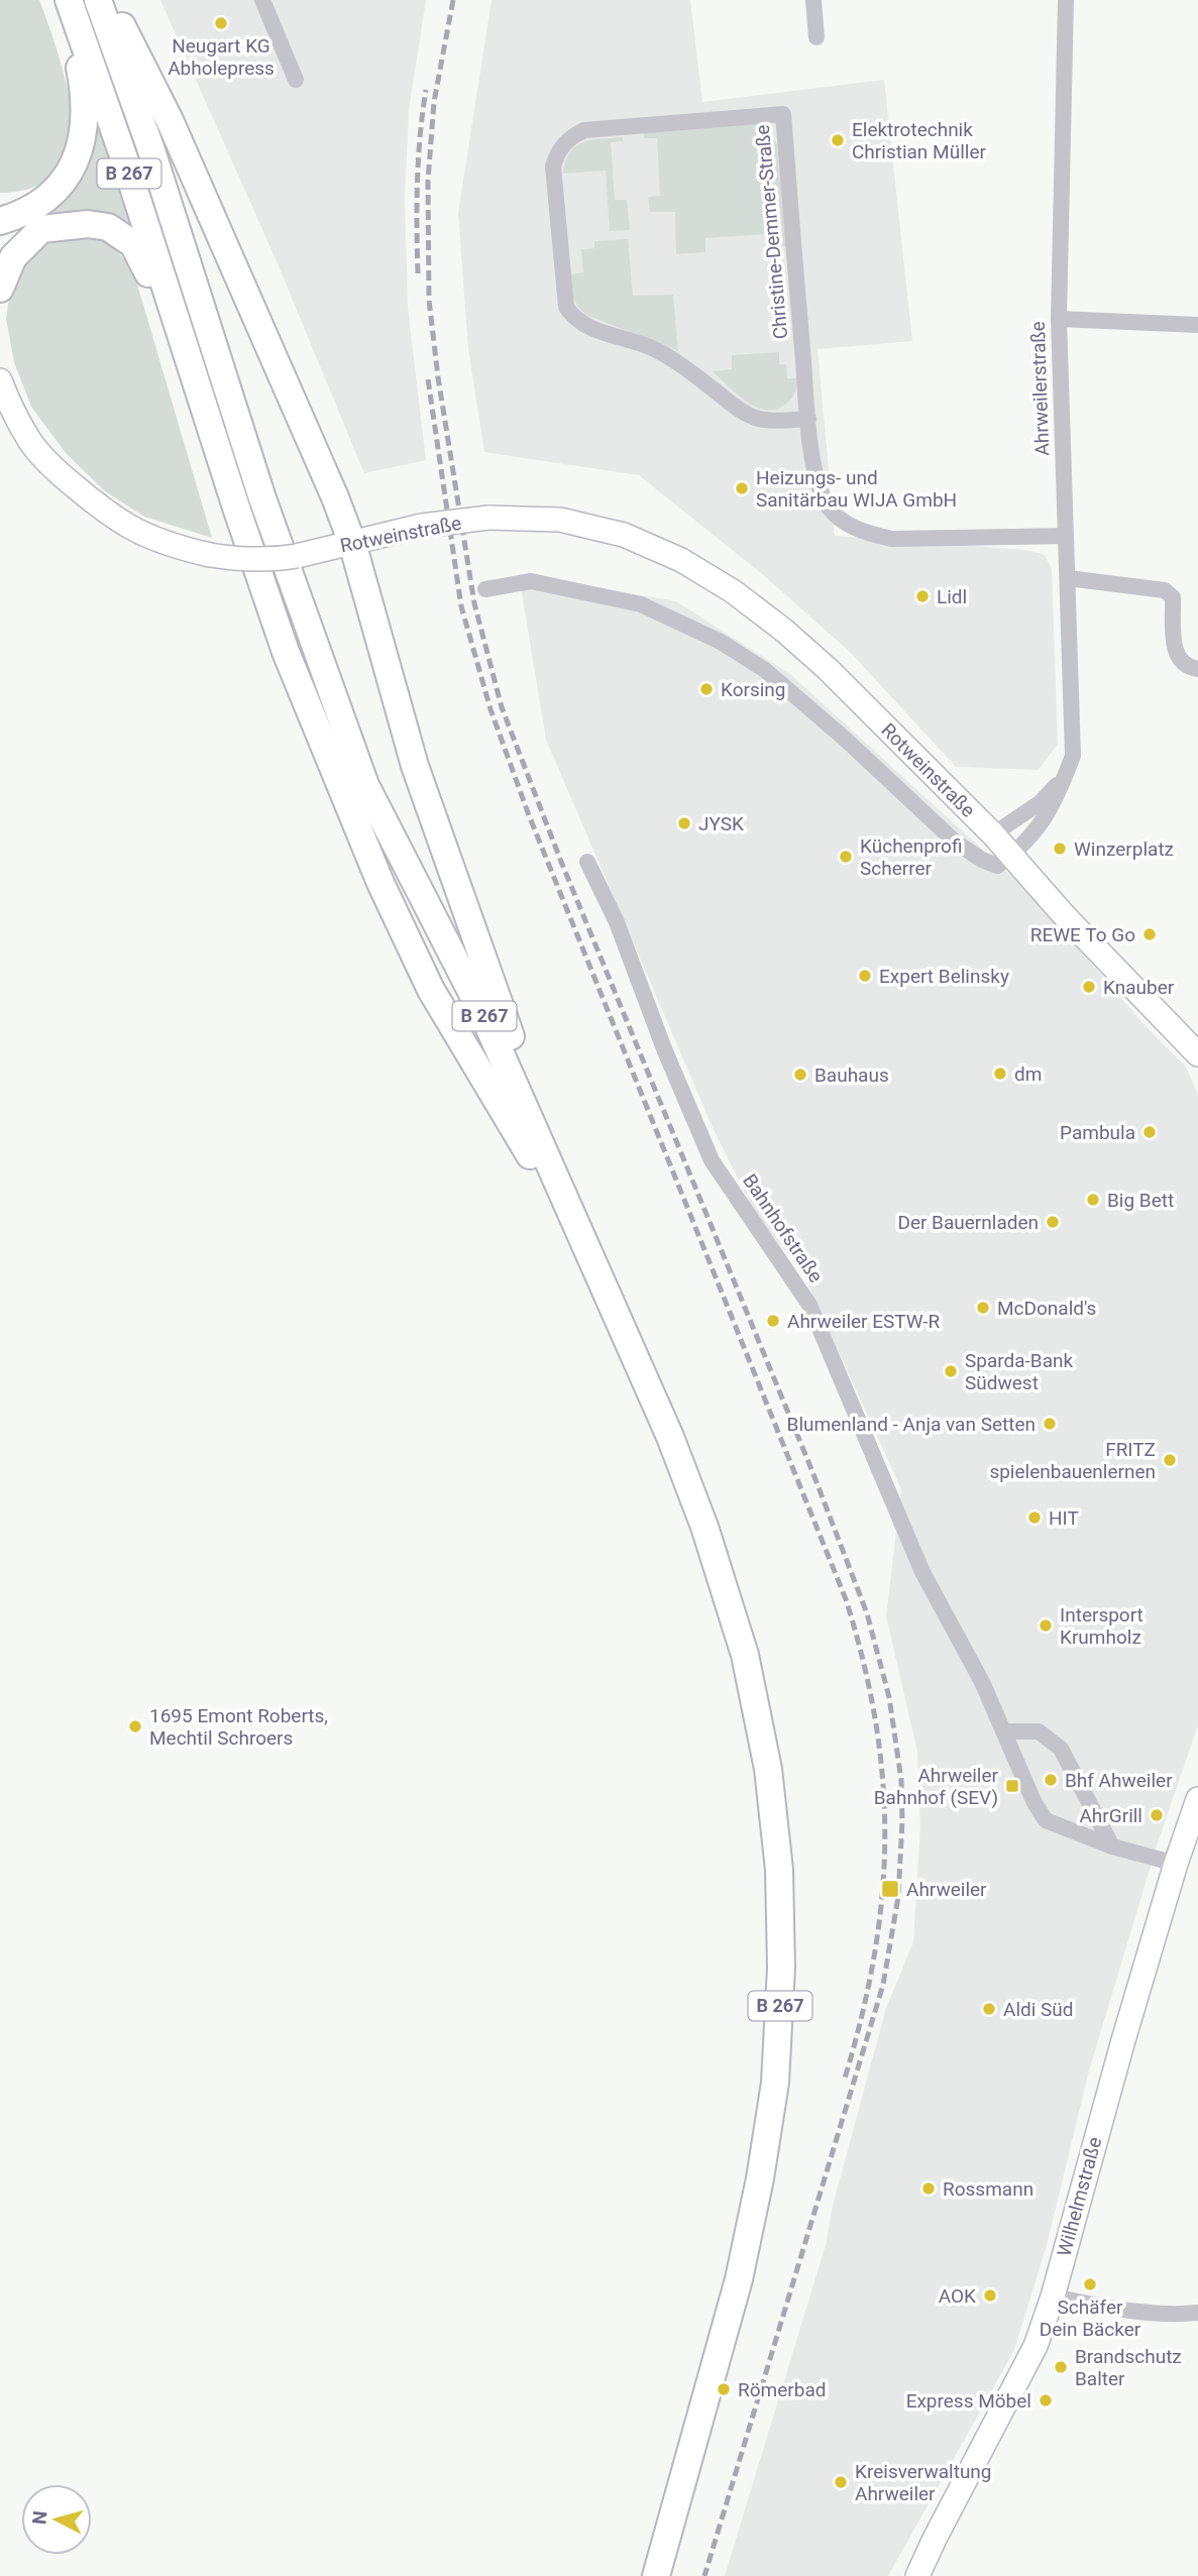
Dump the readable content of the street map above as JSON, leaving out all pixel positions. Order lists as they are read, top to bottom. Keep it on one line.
{"streets":{"main road":["B 267","Rotweinstraße","Wilhelmstraße"],"street":["Christine-Demmer-Straße","Ahrweilerstraße","Bahnhofstraße"]},"crossings":[["B 267","Rotweinstraße"],["Christine-Demmer-Straße","Ahrweilerstraße"],["Ahrweilerstraße","Rotweinstraße"],["Bahnhofstraße","Wilhelmstraße"]],"places":{"other":["Neugart KG Abholepress","Elektrotechnik Christian Müller","Heizungs- und Sanitärbau WIJA GmbH","Lidl","Korsing","JYSK","Winzerplatz","Küchenprofi Scherrer","REWE To Go","Expert Belinsky","Knauber","dm","Bauhaus","Pambula","Big Bett","Der Bauernladen","McDonald's","Ahrweiler ESTW-R","Sparda-Bank Südwest","Blumenland - Anja van Setten","FRITZ spielenbauenlernen","HIT","Intersport Krumholz","1695 Emont Roberts, Mechtil Schroers","Bhf Ahweiler","AhrGrill","Aldi Süd","Rossmann","Schäfer Dein Bäcker","AOK","Brandschutz Balter","Römerbad","Express Möbel","Kreisverwaltung Ahrweiler"],"transit":["Ahrweiler Bahnhof (SEV)","Ahrweiler"]},"north":"left"}
